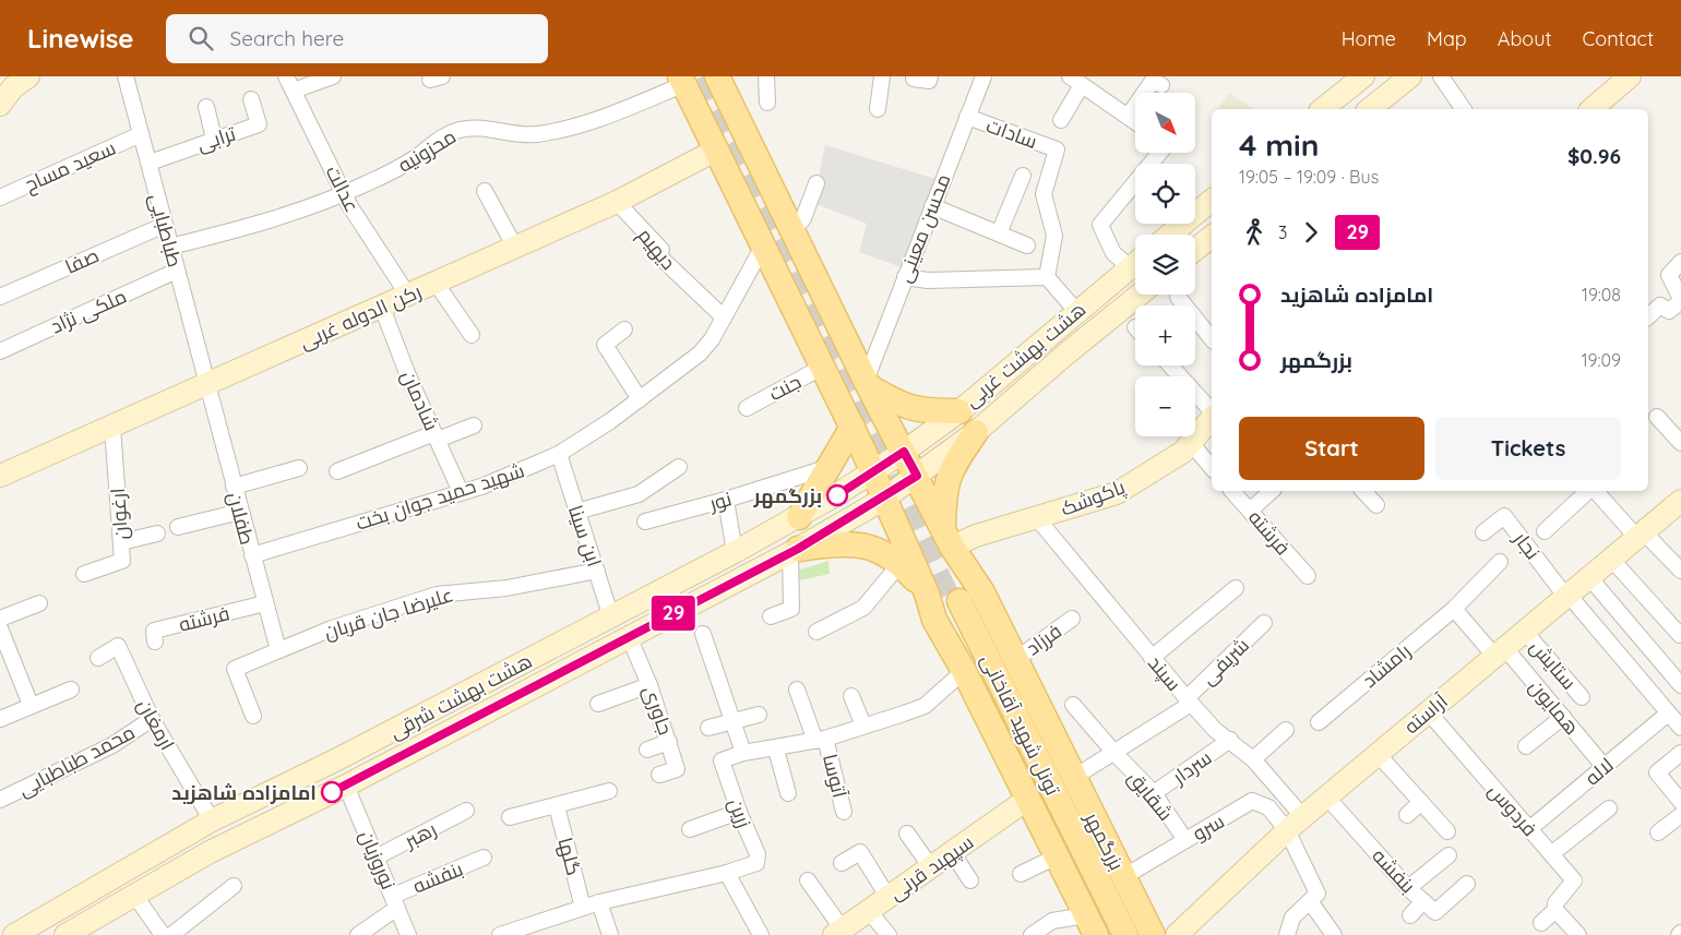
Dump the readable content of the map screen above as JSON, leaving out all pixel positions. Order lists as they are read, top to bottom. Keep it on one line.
{"streets":{"main road":["رکن الدوله غربی","هشت بهشت غربی","پاکوشک","هشت بهشت شرقی","آراسته","تونل شهید آقاخانی","بزرگمهر","سپهبد قرنی"],"street":["سادات","ترابی","محزونیه","سعید مساح","عدالت","محسن معینی","طباطبایی","دیهیم","صفا","ملکی نژاد","جنت","شادمان","شهید حمید جوان بخت","نور","ارغوان","طفلان","فرشته","ابن سینا","نجار","علیرضا جان قربان","فرزاد","شریفی","ستایش","رامشاد","سپند","همایون","جاوری","ارمغان","محمد طباطبایی","سردار","لاله","آتوسا","شقایق","فردوس","زرین","سرو","رهبر","گلها","نوروزیان","بنفشه"]},"crossings":[["سادات","محسن معینی"],["ترابی","طباطبایی"],["محزونیه","عدالت"],["محزونیه","طباطبایی"],["محزونیه","بزرگمهر"],["سعید مساح","طباطبایی"],["عدالت","رکن الدوله غربی"],["محسن معینی","بزرگمهر"],["طباطبایی","صفا"],["طباطبایی","ملکی نژاد"],["طباطبایی","رکن الدوله غربی"],["طباطبایی","طفلان"],["دیهیم","رکن الدوله غربی"],["دیهیم","شهید حمید جوان بخت"],["رکن الدوله غربی","شادمان"],["رکن الدوله غربی","ارغوان"],["رکن الدوله غربی","طفلان"],["رکن الدوله غربی","بزرگمهر"],["هشت بهشت غربی","هشت بهشت شرقی"],["هشت بهشت غربی","بزرگمهر"],["جنت","بزرگمهر"],["شادمان","شهید حمید جوان بخت"],["شهید حمید جوان بخت","طفلان"],["شهید حمید جوان بخت","ابن سینا"],["شهید حمید جوان بخت","بزرگمهر"],["پاکوشک","سپند"],["پاکوشک","بزرگمهر"],["طفلان","فرشته"],["طفلان","علیرضا جان قربان"],["ابن سینا","علیرضا جان قربان"],["ابن سینا","هشت بهشت شرقی"],["نجار","آراسته"],["فرزاد","بزرگمهر"],["شریفی","سپند"],["شریفی","شقایق"],["شریفی","بزرگمهر"],["ستایش","آراسته"],["سپند","آراسته"],["سپند","سردار"],["سپند","سرو"],["هشت بهشت شرقی","جاوری"],["هشت بهشت شرقی","ارمغان"],["هشت بهشت شرقی","بزرگمهر"],["هشت بهشت شرقی","نوروزیان"],["همایون","آراسته"],["همایون","لاله"],["آراسته","فردوس"],["آراسته","سرو"],["آراسته","بنفشه"],["ارمغان","محمد طباطبایی"],["تونل شهید آقاخانی","بزرگمهر"],["سردار","شقایق"],["لاله","فردوس"],["آتوسا","زرین"],["شقایق","سرو"],["زرین","بزرگمهر"],["زرین","گلها"],["سرو","بزرگمهر"],["رهبر","نوروزیان"],["بزرگمهر","سپهبد قرنی"],["نوروزیان","بنفشه"]],"places":["بزرگمهر","امامزاده شاهزید"],"lines":["bus line 29"],"north":"bottom right","page":{"header":"Linewise","search":"Search here","nav":["Home","Map","About","Contact"],"on_map":"29","map_buttons":["+","−"],"heading":["4 min","19:05 – 19:09 · Bus","$0.96"],"legs":["3","29"],"list":[{"name":"امامزاده شاهزید","value":"19:08"},{"name":"بزرگمهر","value":"19:09"}],"buttons":["Start","Tickets"]}}
